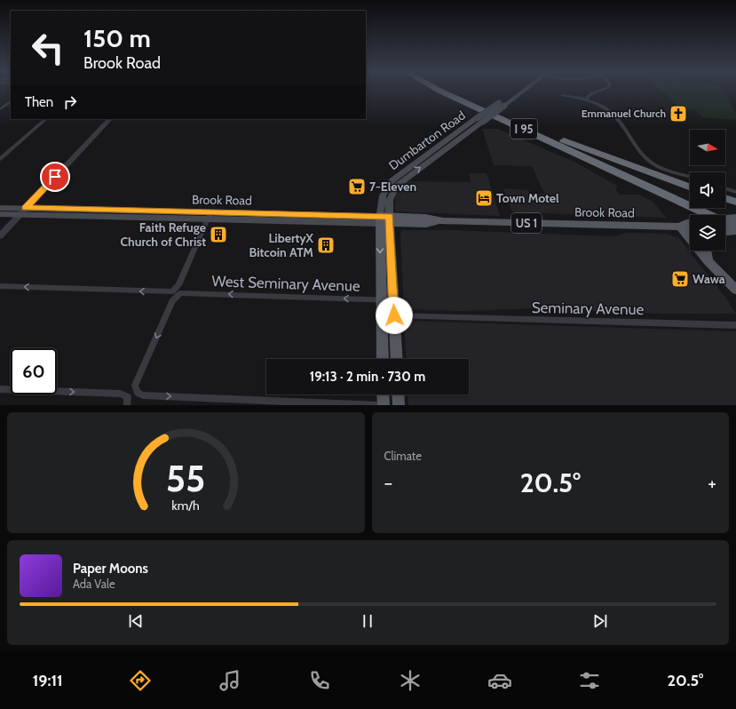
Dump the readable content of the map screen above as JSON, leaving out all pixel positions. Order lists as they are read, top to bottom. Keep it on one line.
{"streets":{"highway":["I 95"],"main road":["Dumbarton Road","Brook Road","US 1"],"street":["West Seminary Avenue","Seminary Avenue"]},"crossings":[["Dumbarton Road","Brook Road"]],"one_way":["West Seminary Avenue"],"places":{"church":["Emmanuel Church"],"supermarket":["7-Eleven","Wawa"],"hotel":["Town Motel"],"building":["Faith Refuge Church of Christ","LibertyX Bitcoin ATM"]},"north":"right","page":{"turn":["150 m","Brook Road"],"then":"Then","limit":"60","trip":"19:13 · 2 min · 730 m","tile":"Climate","heat":["−","20.5°","+"],"song":["Paper Moons","Ada Vale"],"tabs":["19:11","20.5°"],"gauge":["55","km/h"]}}
